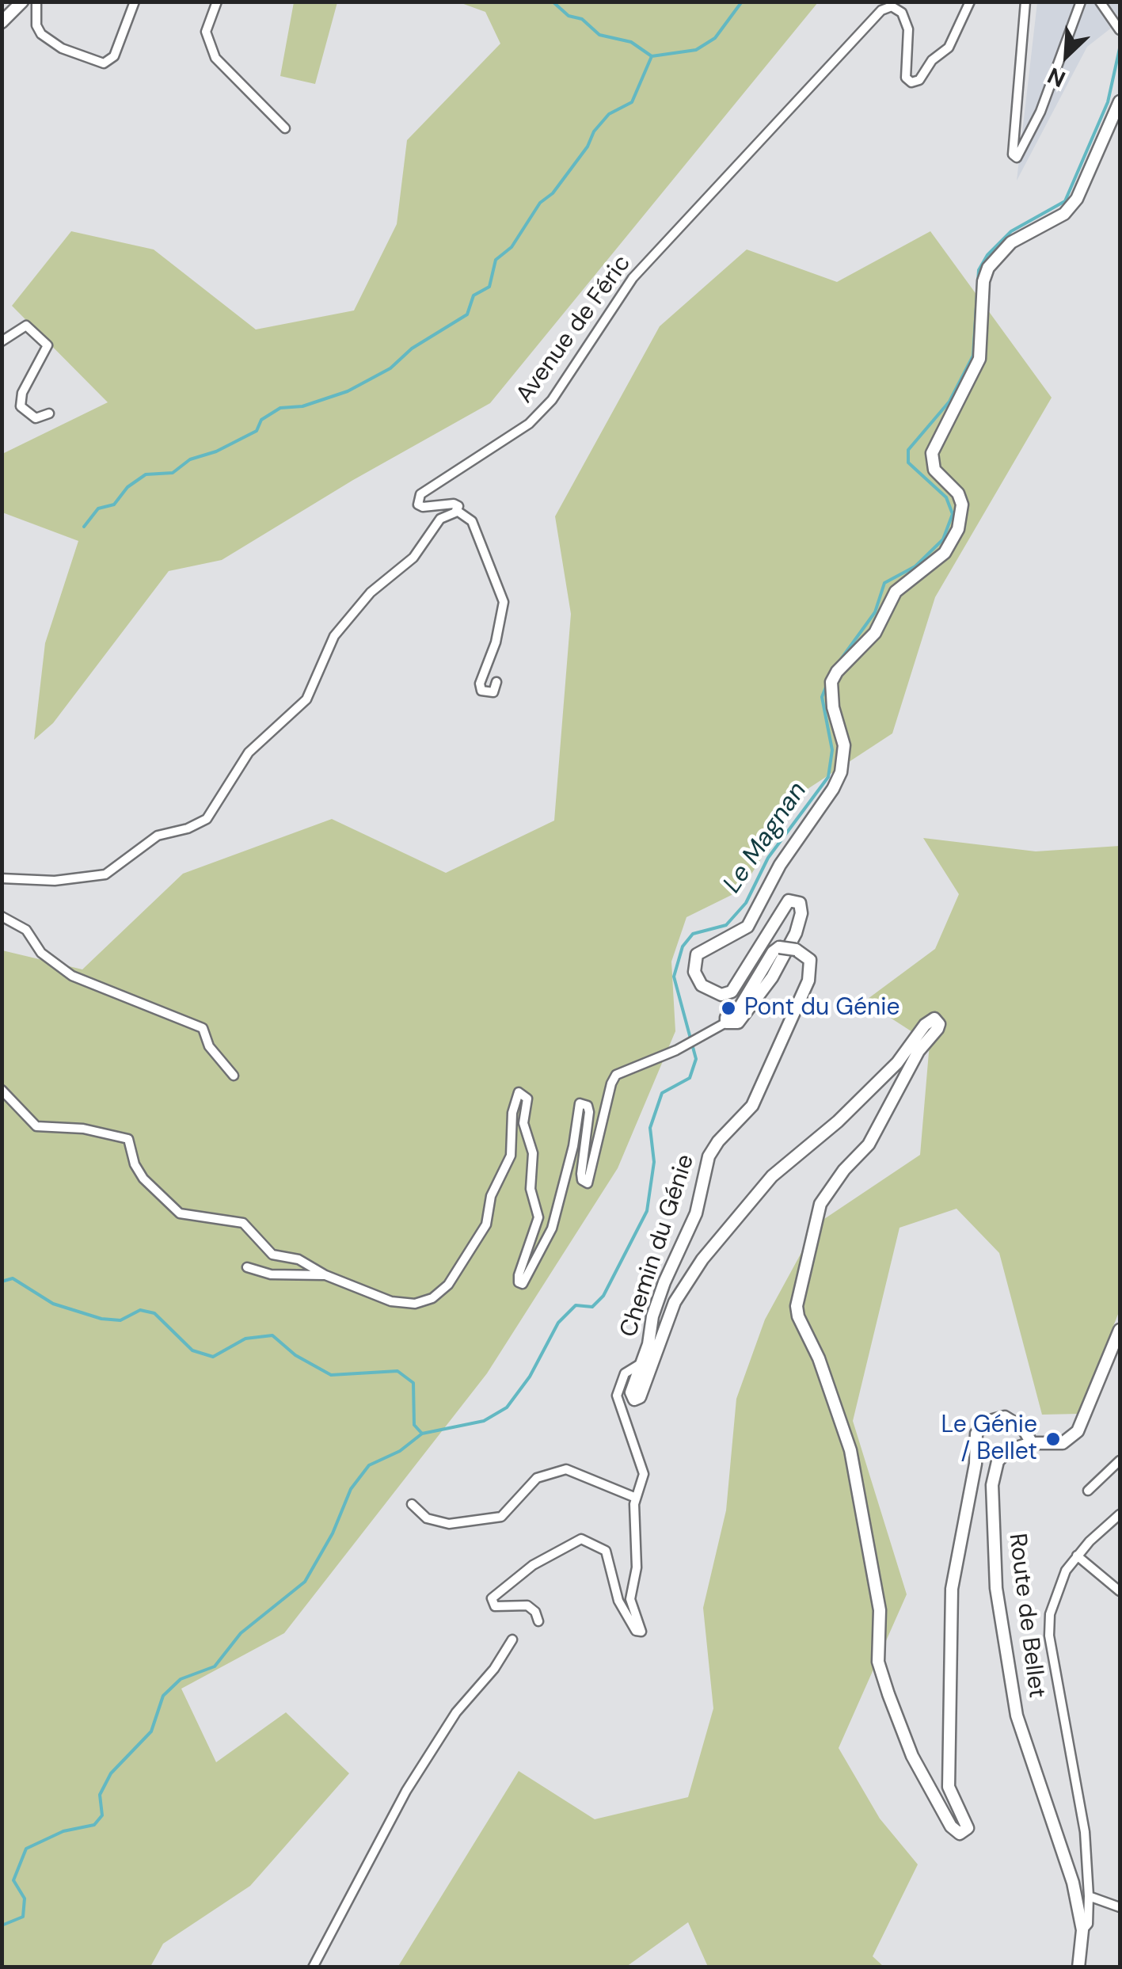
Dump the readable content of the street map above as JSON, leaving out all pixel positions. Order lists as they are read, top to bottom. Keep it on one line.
{"streets":{"street":["Avenue de Féric","Chemin du Génie","Route de Bellet"]},"crossings":[["Chemin du Génie","Route de Bellet"]],"water":["Le Magnan"],"places":["Pont du Génie","Le Génie / Bellet"],"north":"bottom left"}
